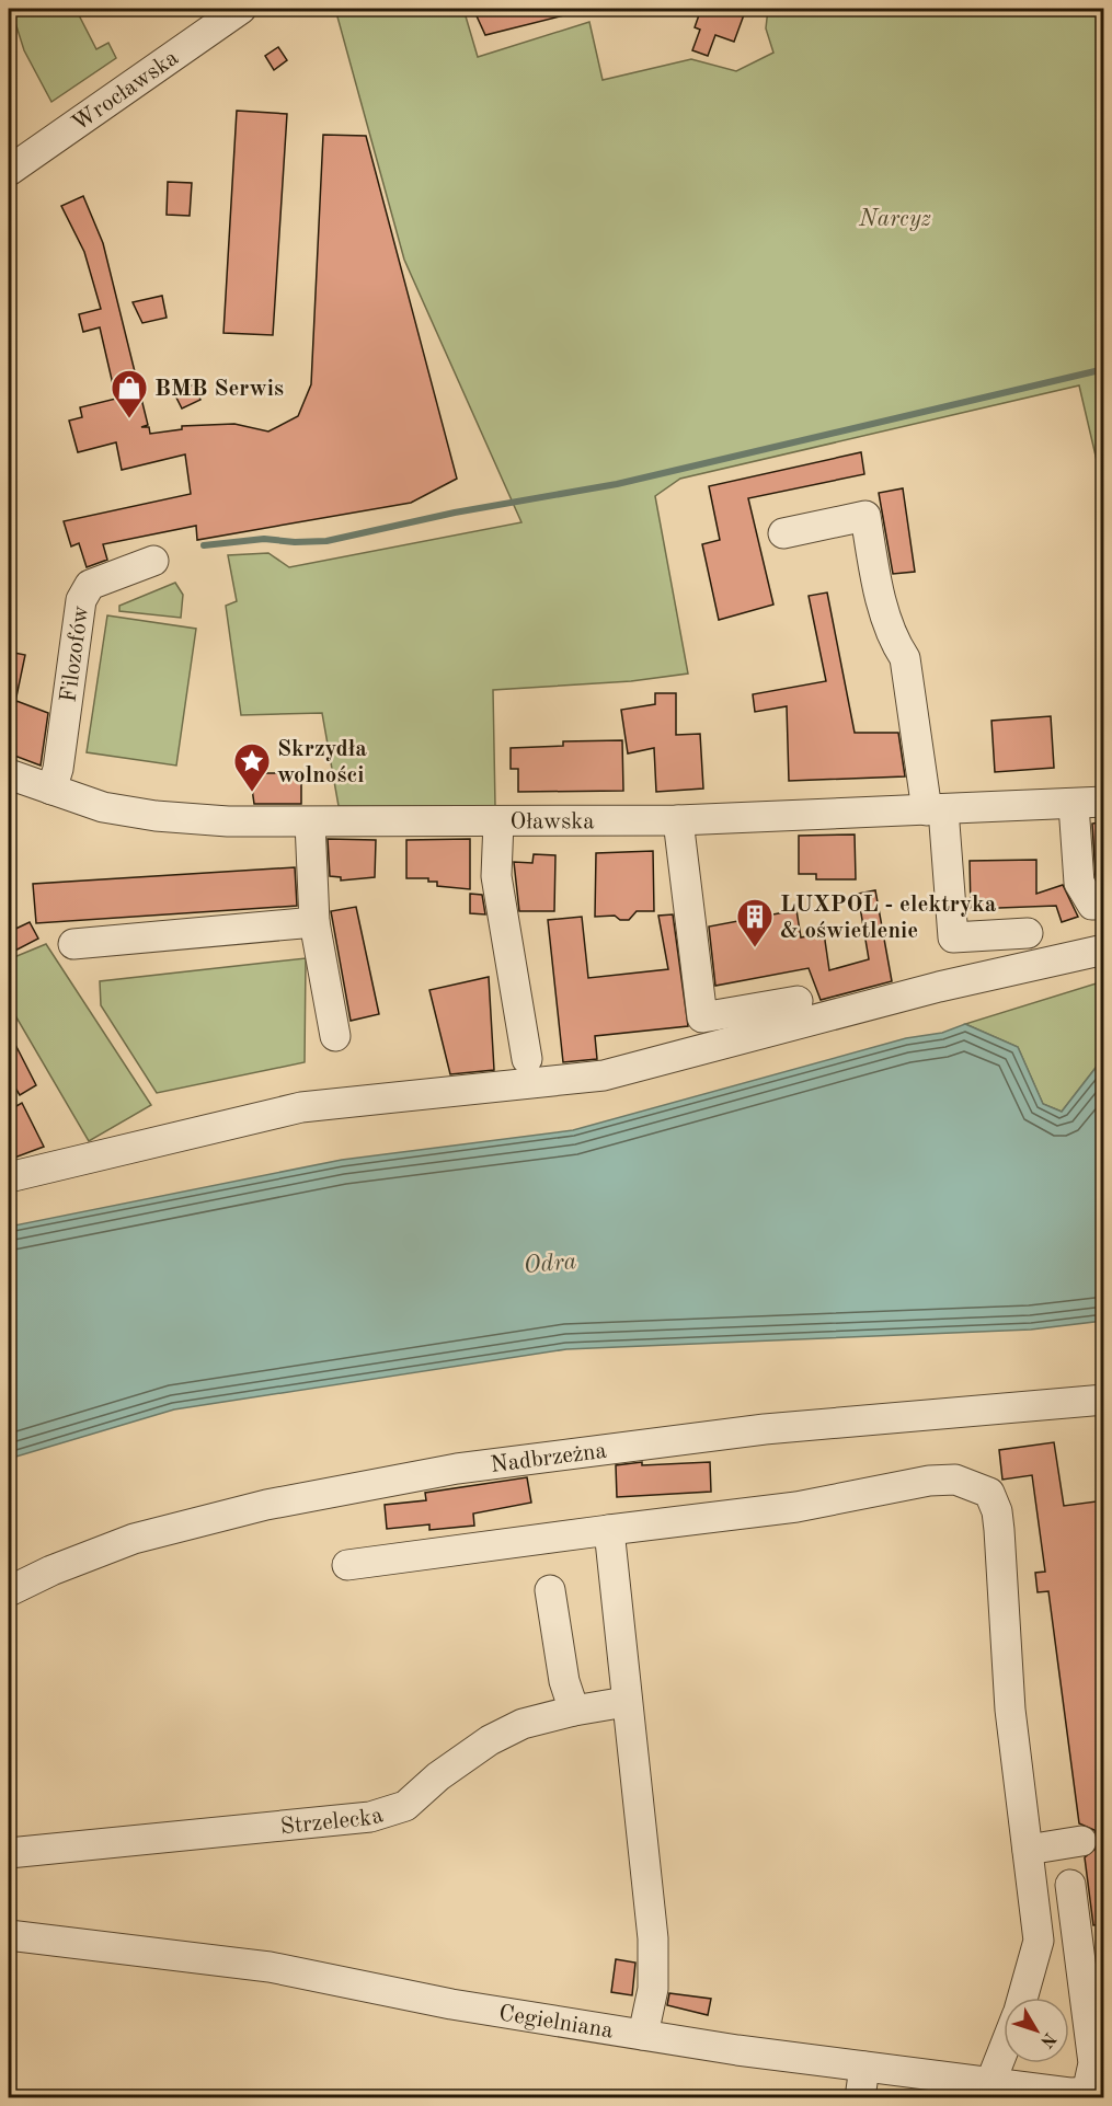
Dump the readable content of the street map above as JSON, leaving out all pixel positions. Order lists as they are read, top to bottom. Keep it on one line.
{"streets":{"street":["Wrocławska","Filozofów","Oławska","Nadbrzeżna","Strzelecka","Cegielniana"]},"crossings":[["Filozofów","Oławska"]],"water":["Odra"],"parks":["Narcyz"],"places":{"shop":["BMB Serwis"],"place":["Skrzydła wolności"],"building":["LUXPOL - elektryka & oświetlenie"]},"north":"bottom right"}
